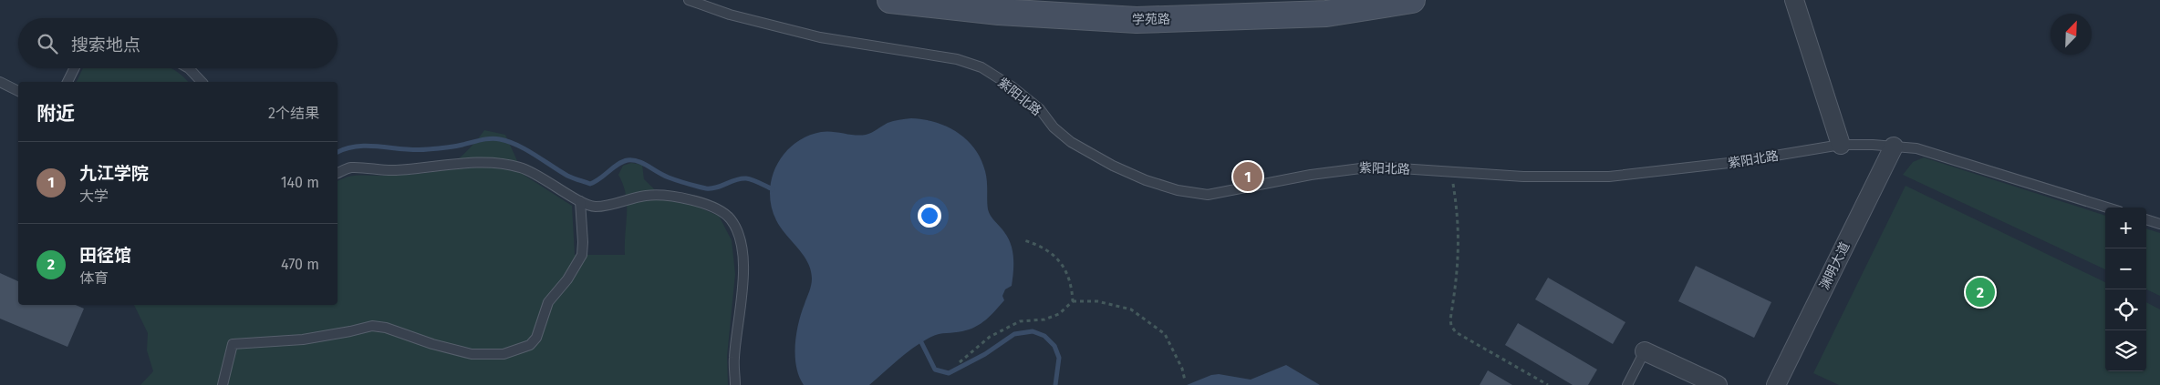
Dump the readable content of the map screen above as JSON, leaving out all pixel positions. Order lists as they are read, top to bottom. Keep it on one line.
{"streets":{"street":["学苑路","渊明大道"],"lane":["紫阳北路"]},"crossings":[["紫阳北路","渊明大道"]],"north":"top right","page":{"search":"搜索地点","heading":["附近","2个结果"],"list":[{"mark":"1","name":"九江学院","note":"大学","value":"140 m"},{"mark":"2","name":"田径馆","note":"体育","value":"470 m"}],"pins":["1","2"],"map_buttons":["+","−"]}}
